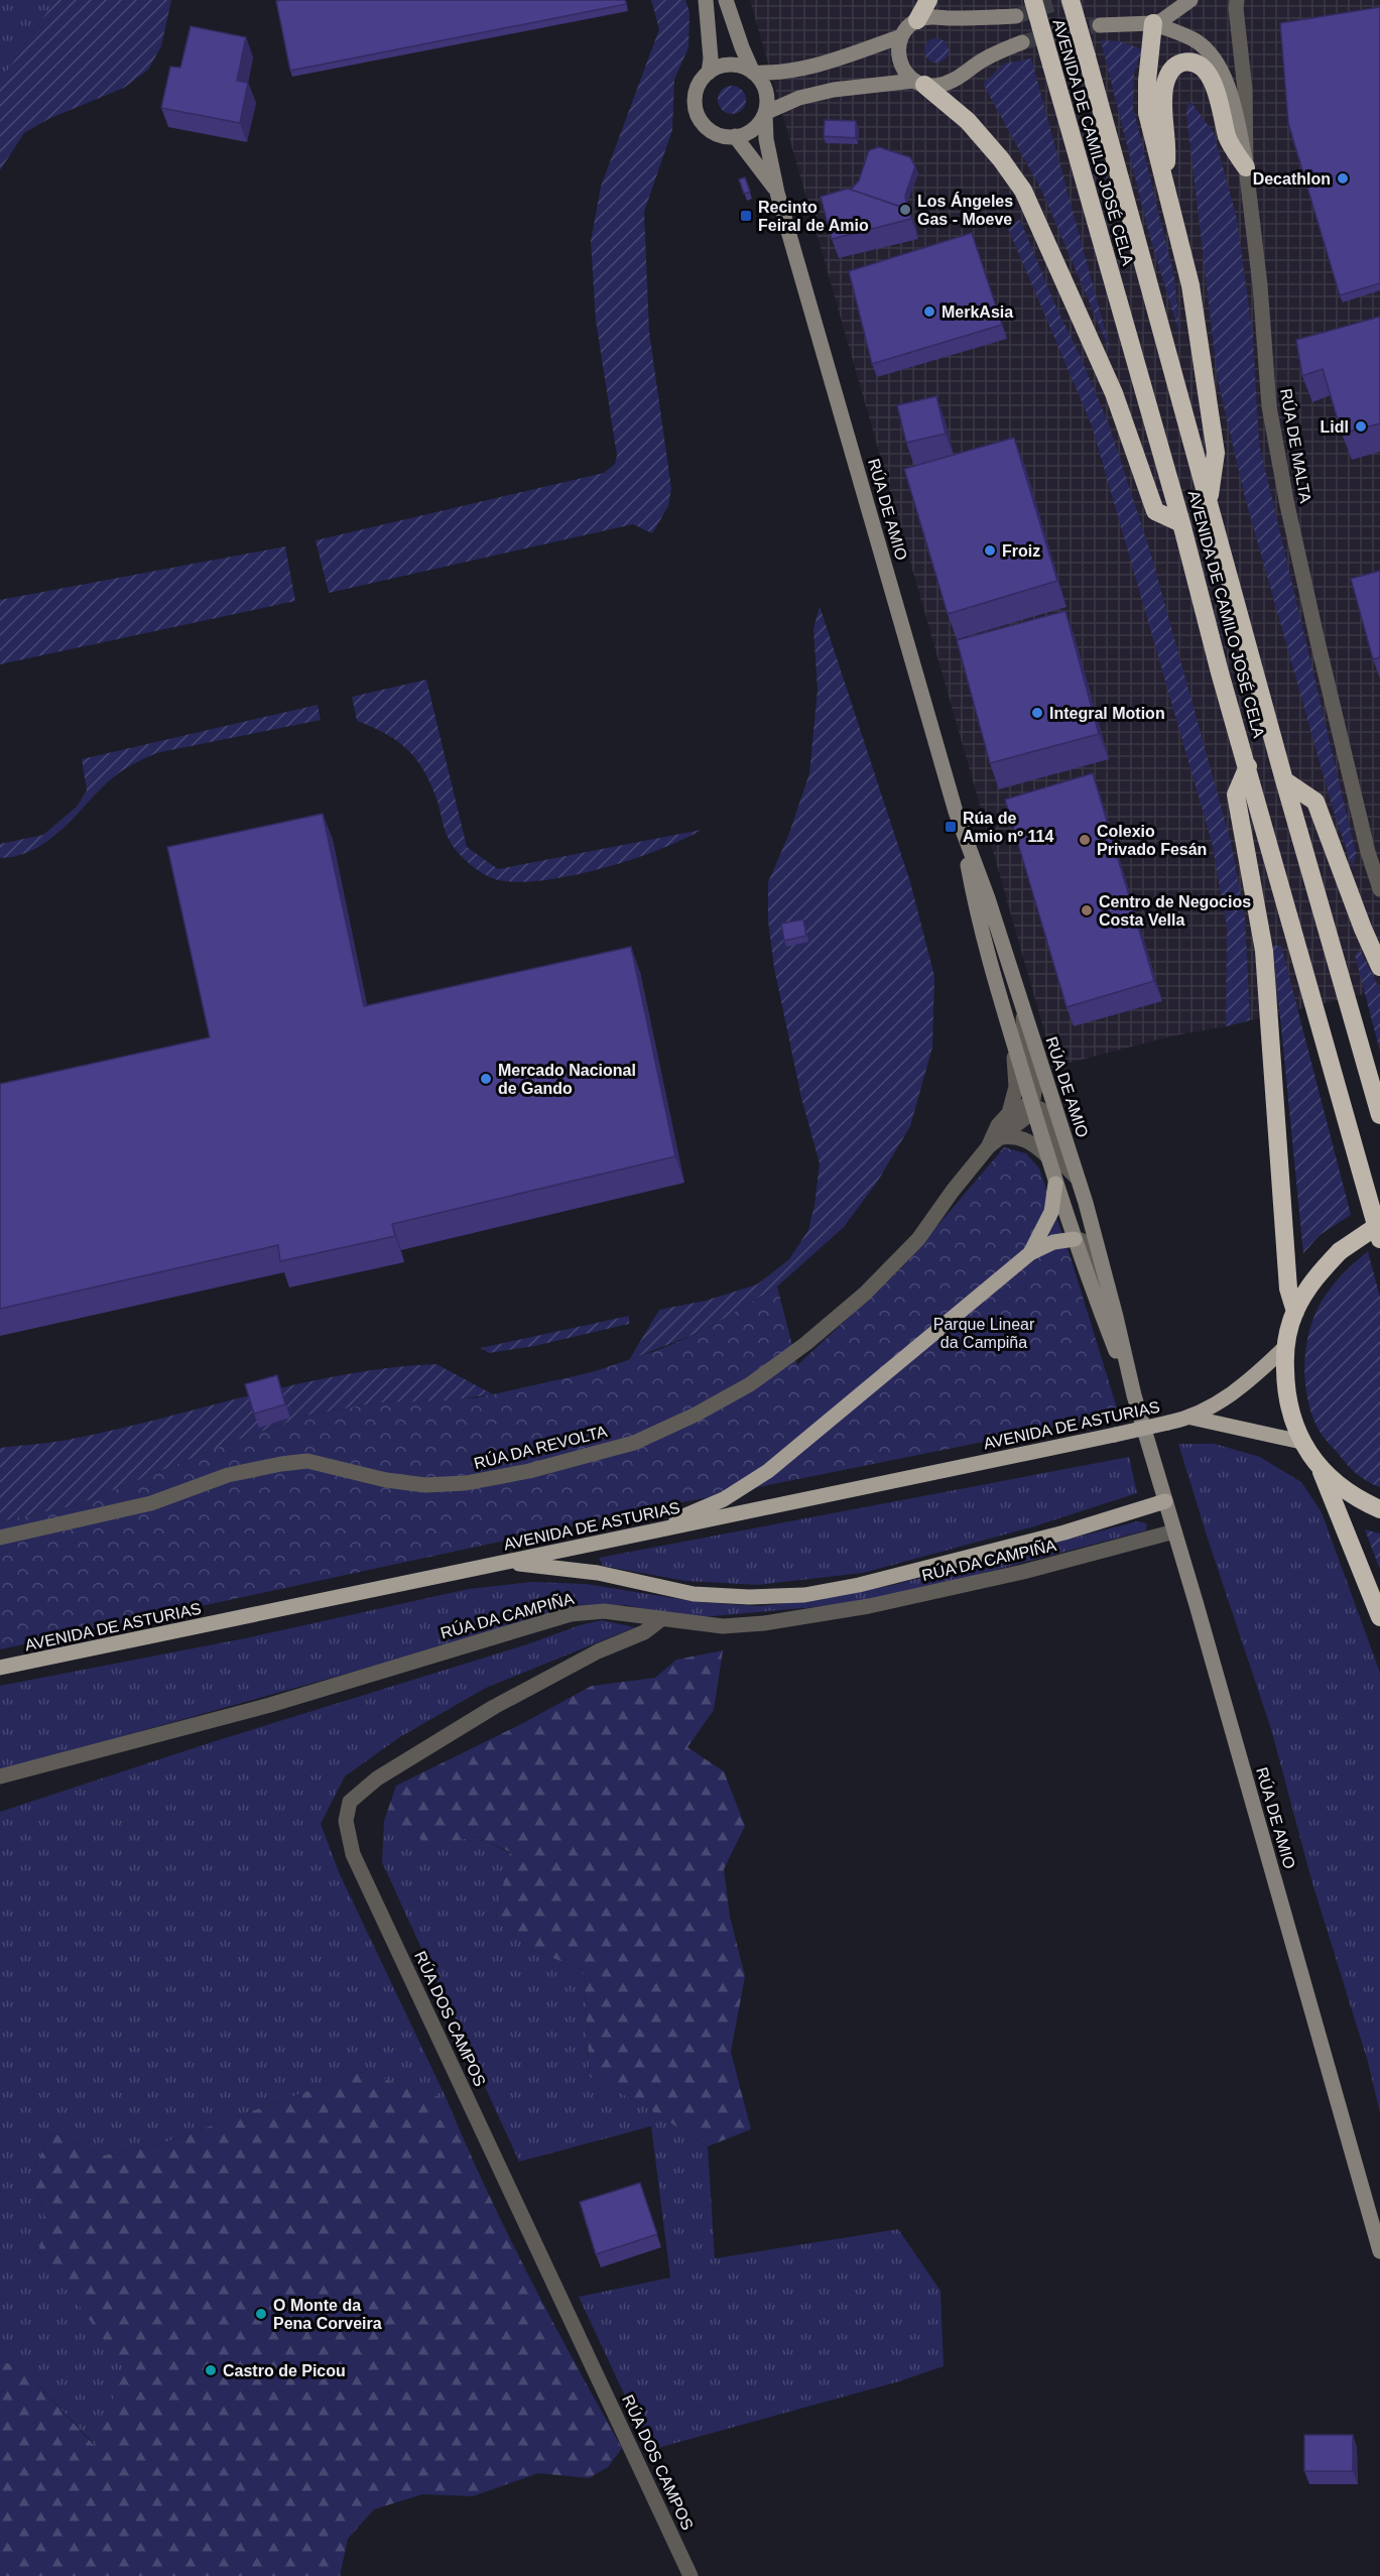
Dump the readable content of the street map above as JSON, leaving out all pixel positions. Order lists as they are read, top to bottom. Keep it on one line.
{"streets":{"highway":["AVENIDA DE CAMILO JOSÉ CELA"],"main road":["AVENIDA DE ASTURIAS"],"street":["RÚA DE MALTA","RÚA DE AMIO","RÚA DA REVOLTA","RÚA DA CAMPIÑA","RÚA DOS CAMPOS"]},"crossings":[["RÚA DE AMIO","RÚA DA REVOLTA"],["RÚA DE AMIO","RÚA DA CAMPIÑA"],["RÚA DA CAMPIÑA","RÚA DOS CAMPOS"]],"parks":["Parque Linear da Campiña"],"places":{"other":["Decathlon","Los Ángeles Gas - Moeve","MerkAsia","Lidl","Froiz","Integral Motion","Colexio Privado Fesán","Centro de Negocios Costa Vella","Mercado Nacional de Gando","O Monte da Pena Corveira","Castro de Picou"],"transit":["Recinto Feiral de Amio","Rúa de Amio nº 114"]}}
